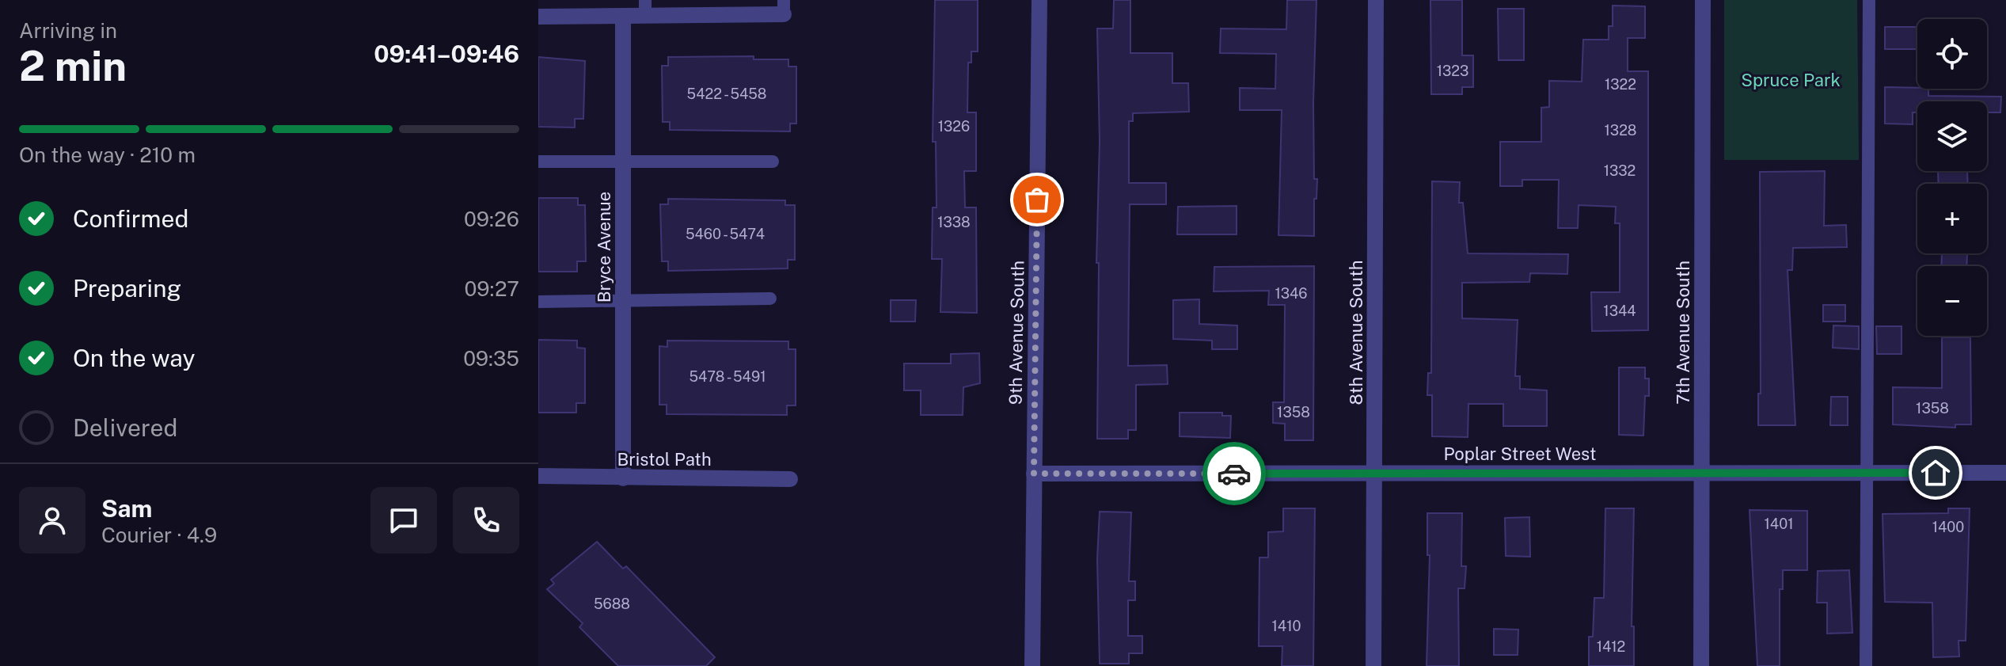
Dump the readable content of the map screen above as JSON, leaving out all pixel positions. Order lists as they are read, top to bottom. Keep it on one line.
{"streets":{"street":["Bryce Avenue","9th Avenue South","8th Avenue South","7th Avenue South","Poplar Street West","Bristol Path"]},"crossings":[["Bryce Avenue","Bristol Path"],["9th Avenue South","Poplar Street West"],["8th Avenue South","Poplar Street West"],["7th Avenue South","Poplar Street West"]],"parks":["Spruce Park"],"house_numbers":["1323","1322","5422 - 5458","1326","1328","1332","1338","5460 - 5474","1346","1344","5478 - 5491","1358","1358","1401","1400","5688","1410","1412"],"page":{"heading":["2 min","Arriving in","09:41–09:46"],"panel":["Sam","Courier · 4.9"],"map_buttons":["+","−"],"bar":"On the way · 210 m","list":[["Confirmed","09:26"],["Preparing","09:27"],["On the way","09:35"],"Delivered"]}}
